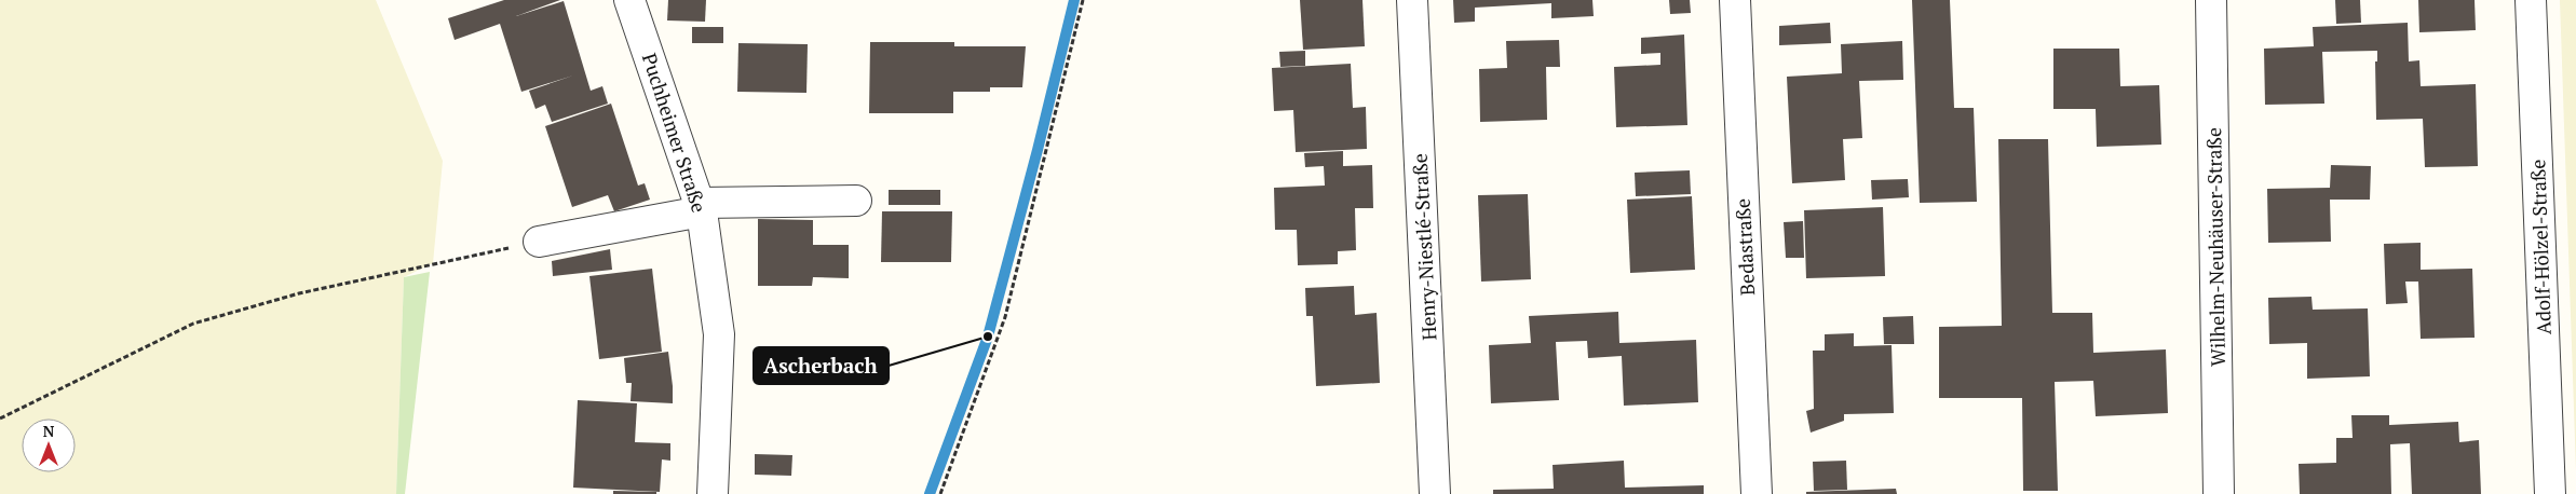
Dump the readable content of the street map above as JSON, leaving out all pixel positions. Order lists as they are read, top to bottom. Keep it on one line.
{"streets":{"street":["Puchheimer Straße","Henry-Niestlé-Straße","Bedastraße","Wilhelm-Neuhäuser-Straße","Adolf-Hölzel-Straße"]},"places":["Ascherbach"],"north":"top"}
